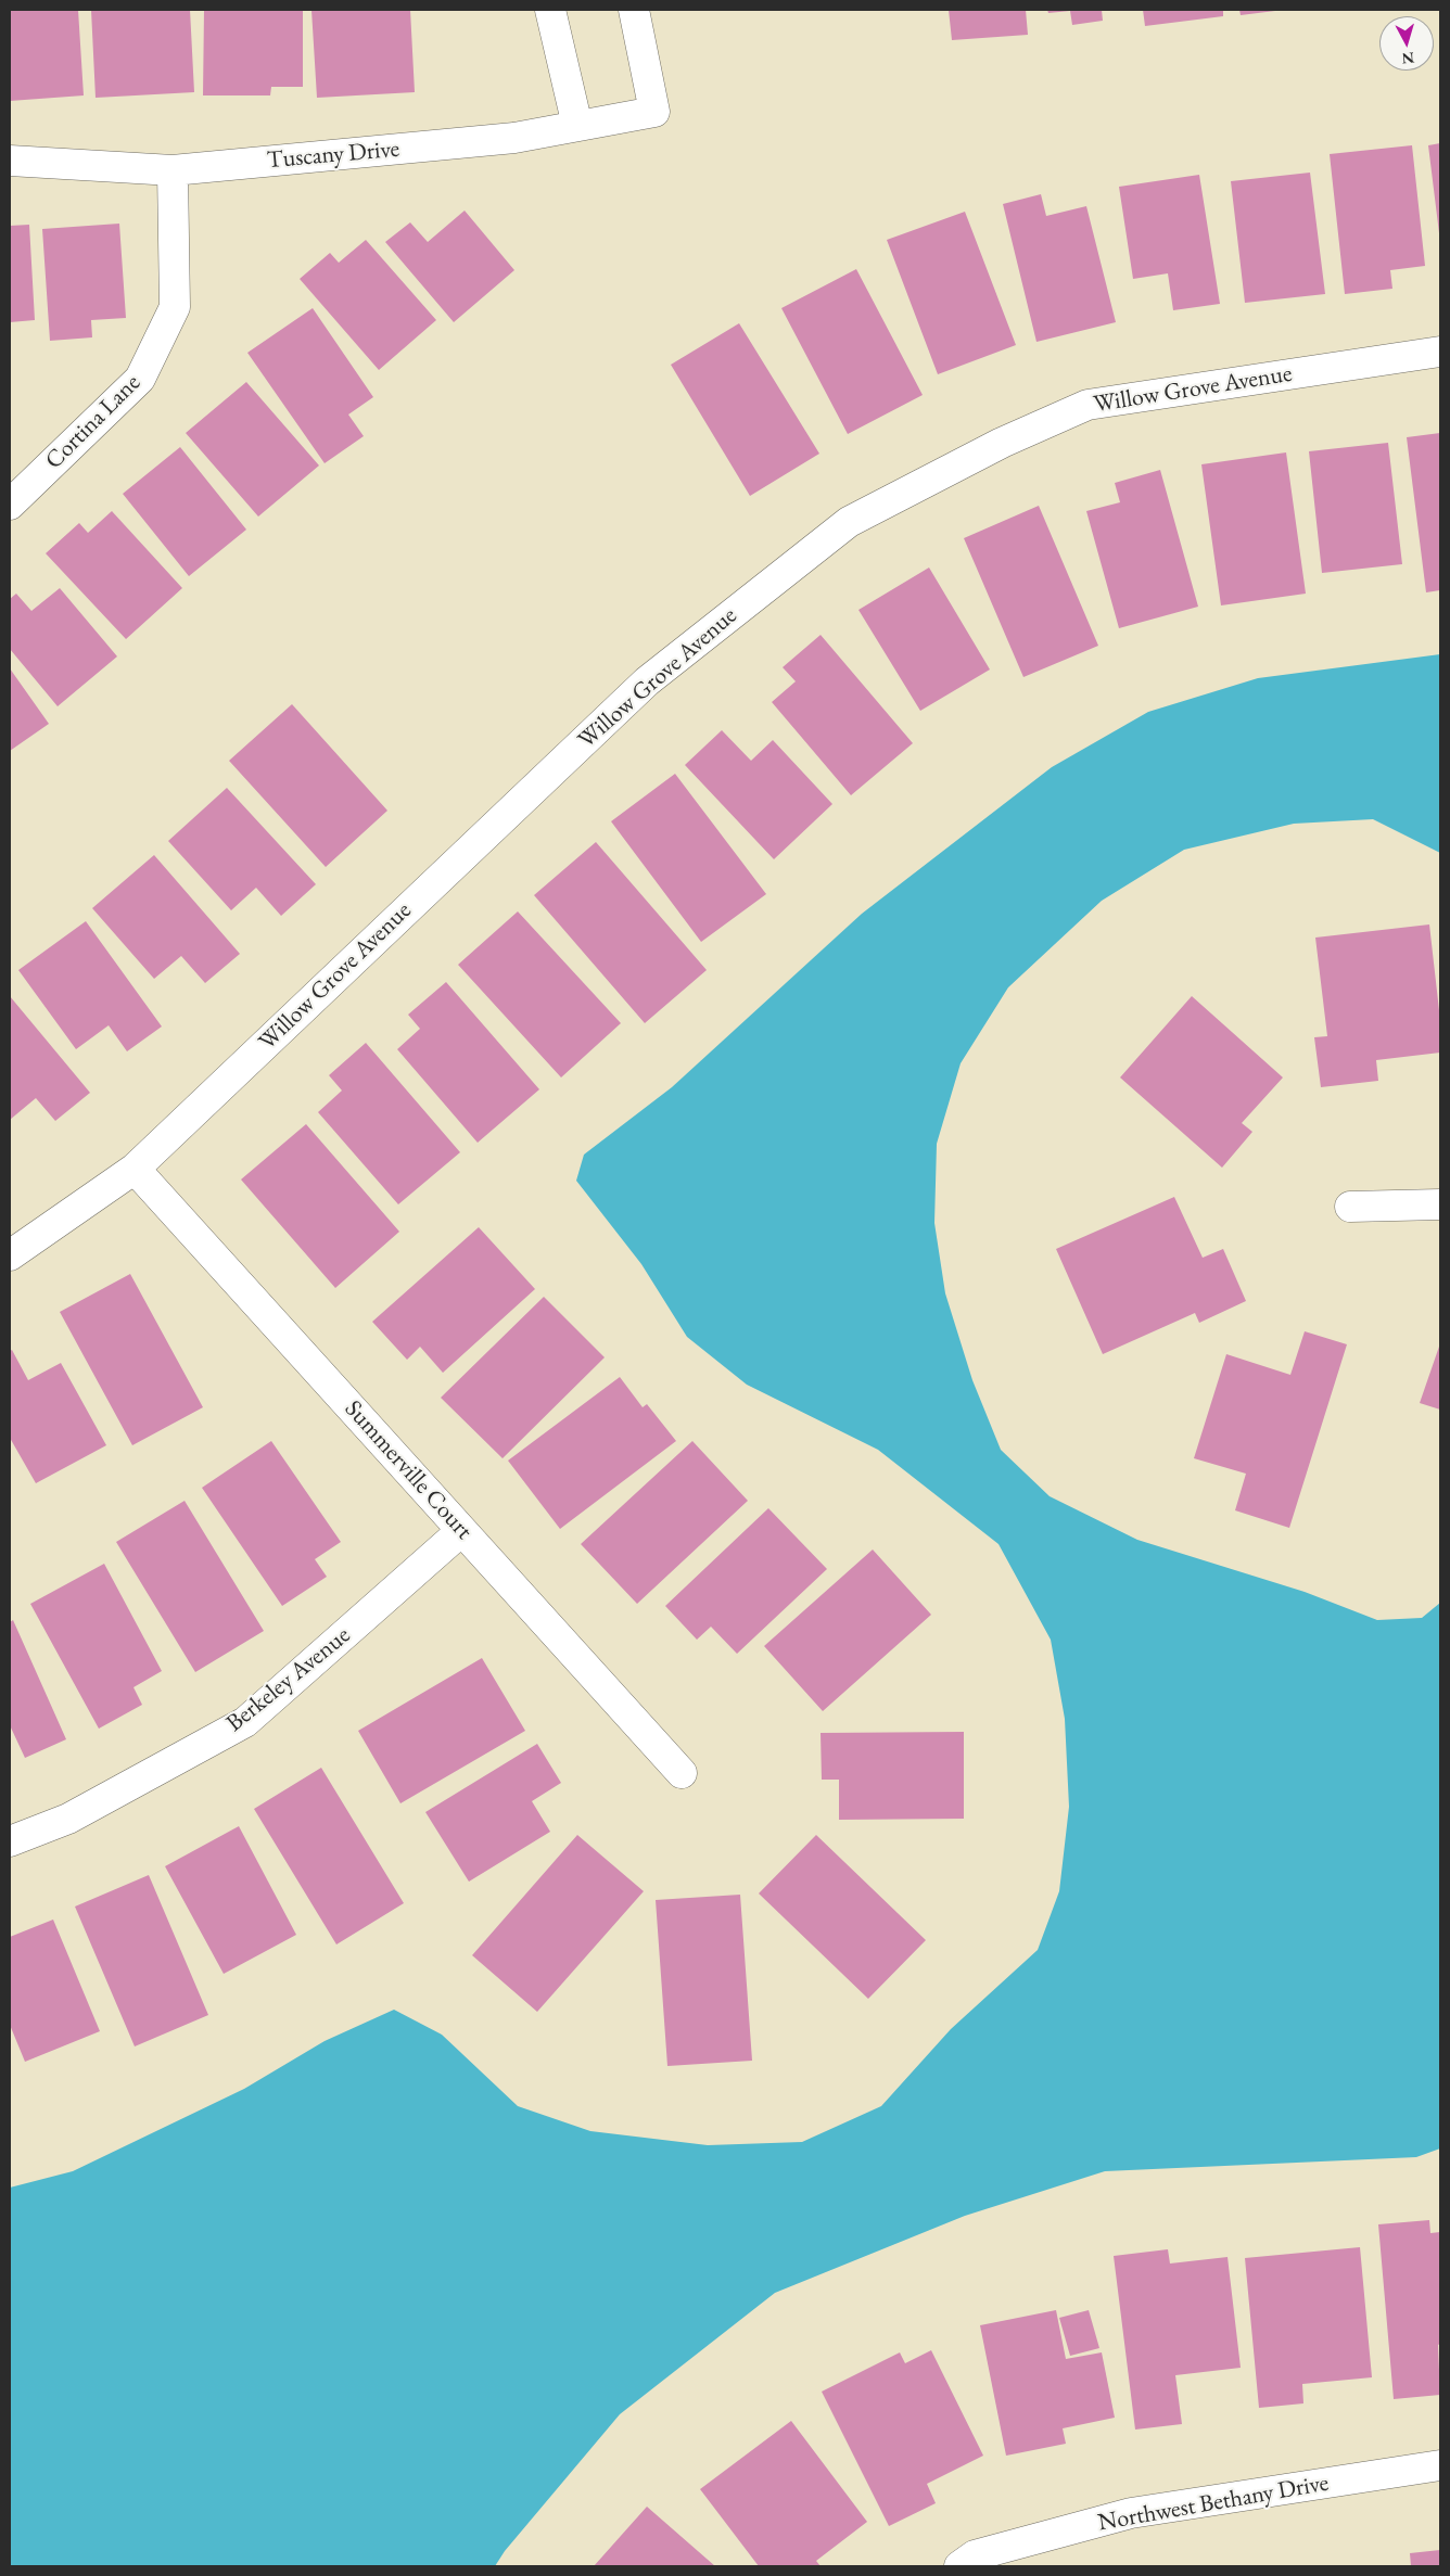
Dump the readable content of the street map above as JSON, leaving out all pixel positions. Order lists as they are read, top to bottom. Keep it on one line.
{"streets":{"street":["Tuscany Drive","Willow Grove Avenue","Cortina Lane","Summerville Court","Berkeley Avenue","Northwest Bethany Drive"]},"crossings":[["Tuscany Drive","Cortina Lane"],["Willow Grove Avenue","Summerville Court"],["Summerville Court","Berkeley Avenue"]],"north":"bottom"}
